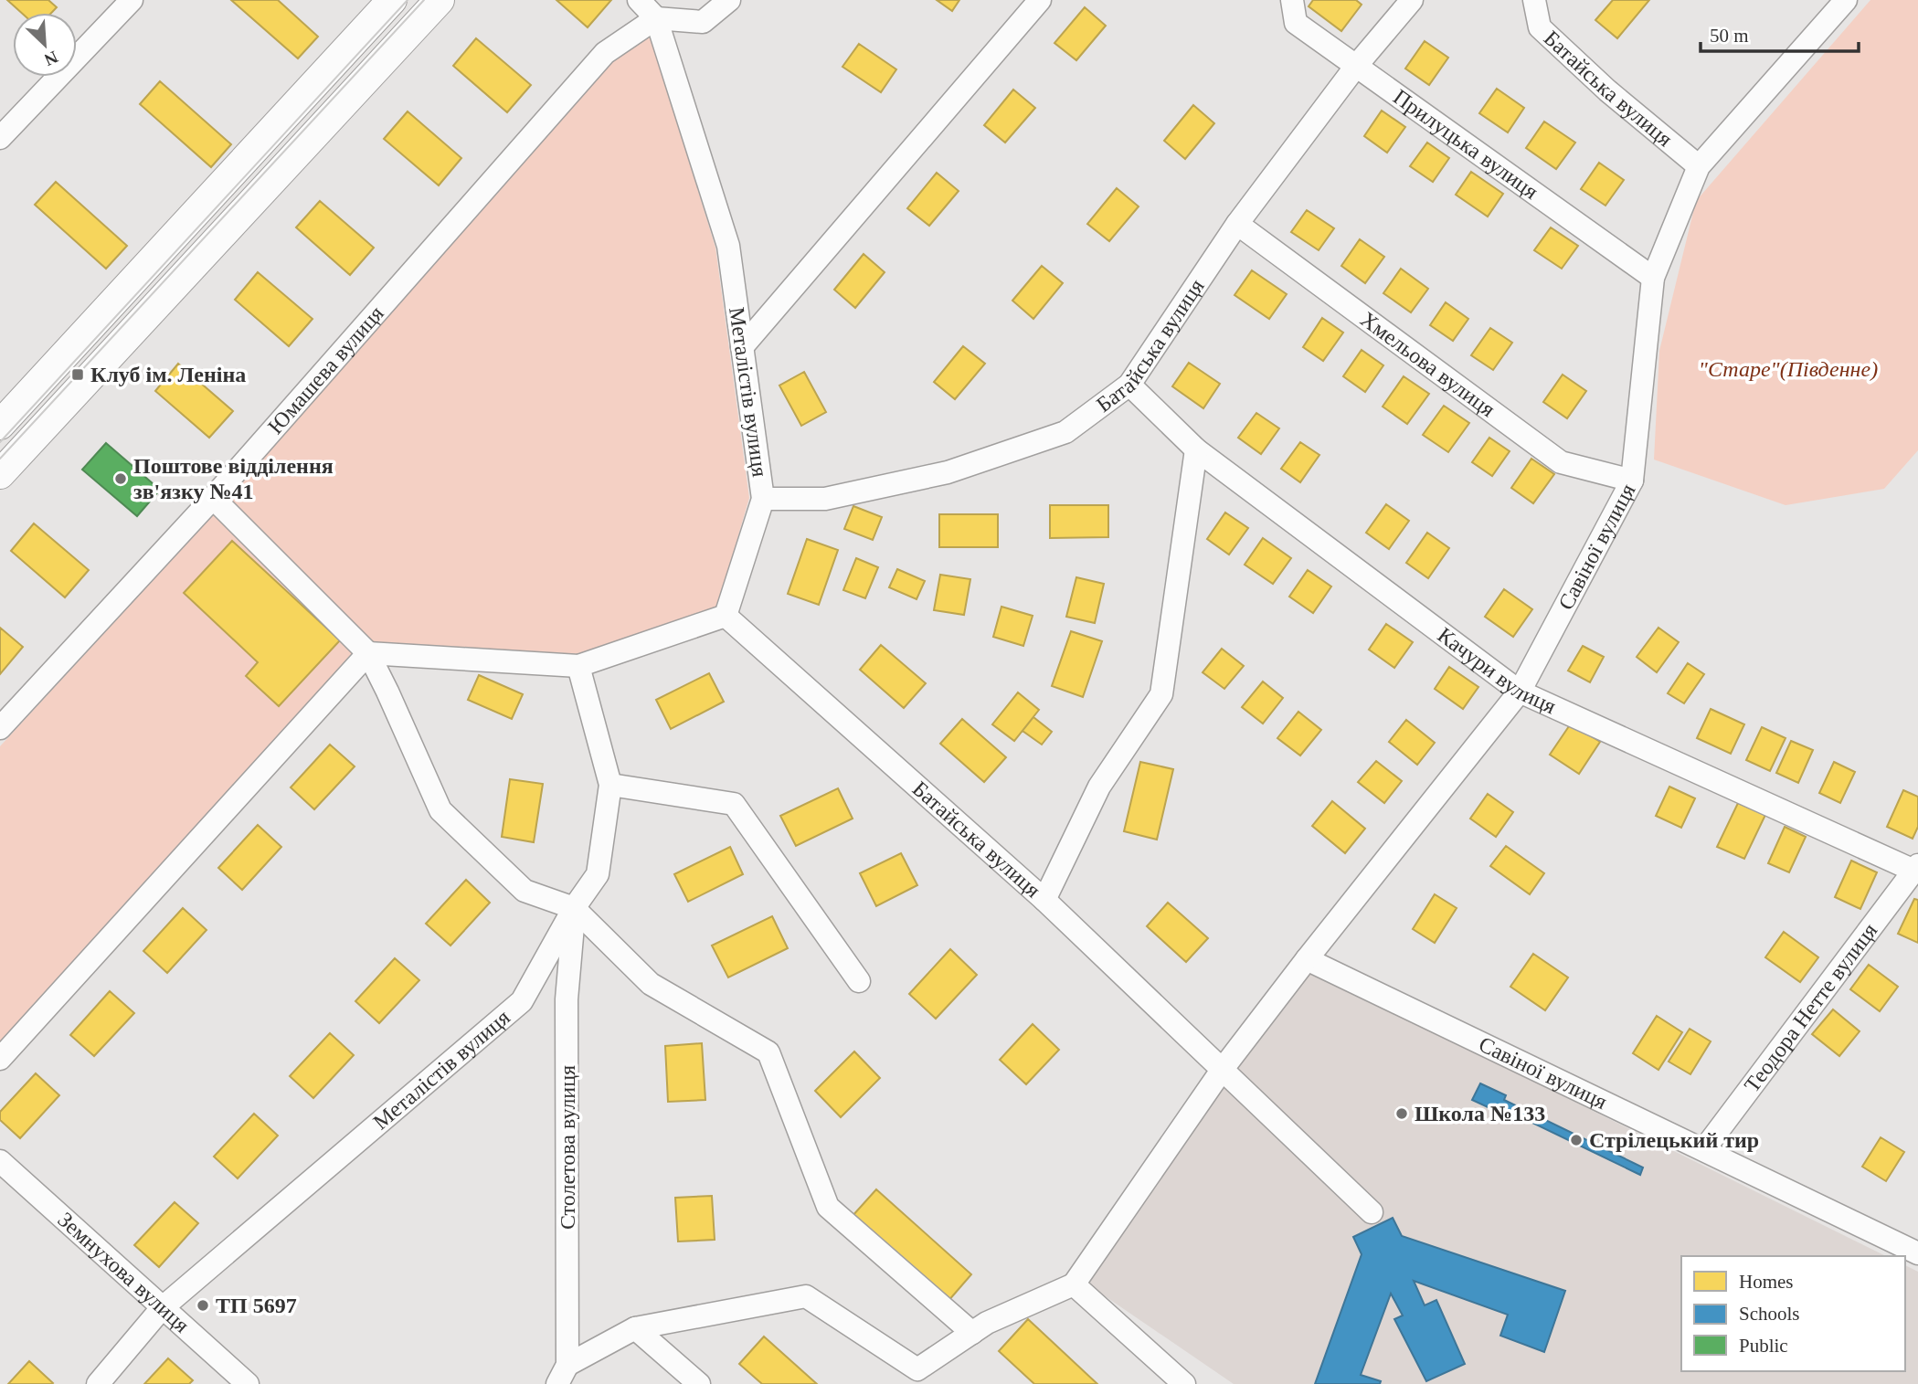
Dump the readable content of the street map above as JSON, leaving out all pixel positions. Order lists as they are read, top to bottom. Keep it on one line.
{"streets":{"street":["Батайська вулиця","Прилуцька вулиця","Хмельова вулиця","Юмашева вулиця","Металістів вулиця","Савіної вулиця","Качури вулиця","Теодора Нетте вулиця","Столетова вулиця","Земнухова вулиця"]},"crossings":[["Батайська вулиця","Прилуцька вулиця"],["Батайська вулиця","Хмельова вулиця"],["Батайська вулиця","Металістів вулиця"],["Батайська вулиця","Савіної вулиця"],["Батайська вулиця","Качури вулиця"],["Прилуцька вулиця","Савіної вулиця"],["Хмельова вулиця","Савіної вулиця"],["Юмашева вулиця","Металістів вулиця"],["Металістів вулиця","Столетова вулиця"],["Металістів вулиця","Земнухова вулиця"],["Савіної вулиця","Качури вулиця"],["Савіної вулиця","Теодора Нетте вулиця"],["Качури вулиця","Теодора Нетте вулиця"]],"parks":["\"Старе\"(Південне)"],"places":{"transit":["Клуб ім. Леніна"],"other":["Поштове відділення зв'язку №41","Школа №133","Стрілецький тир","ТП 5697"]},"legend":["Homes","Schools","Public"],"scale_bar":"50 m","north":"bottom right"}
